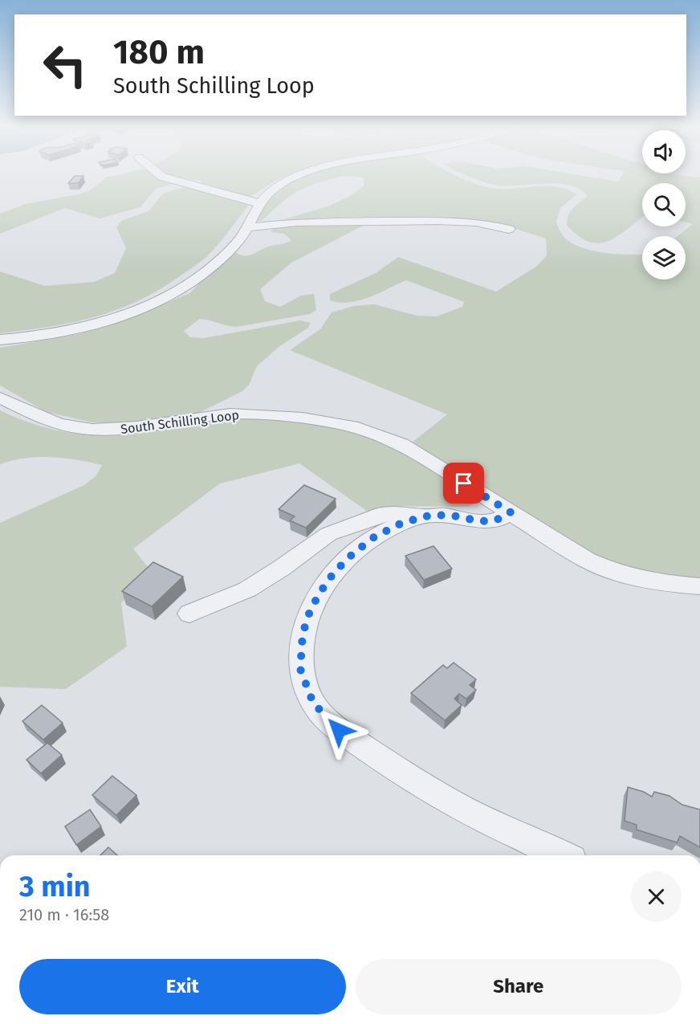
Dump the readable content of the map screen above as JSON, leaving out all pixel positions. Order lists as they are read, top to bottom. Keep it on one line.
{"streets":{"street":["South Schilling Loop"]},"page":{"turn":["180 m","South Schilling Loop"],"heading":["3 min","210 m · 16:58"],"buttons":["Exit","Share"]}}
